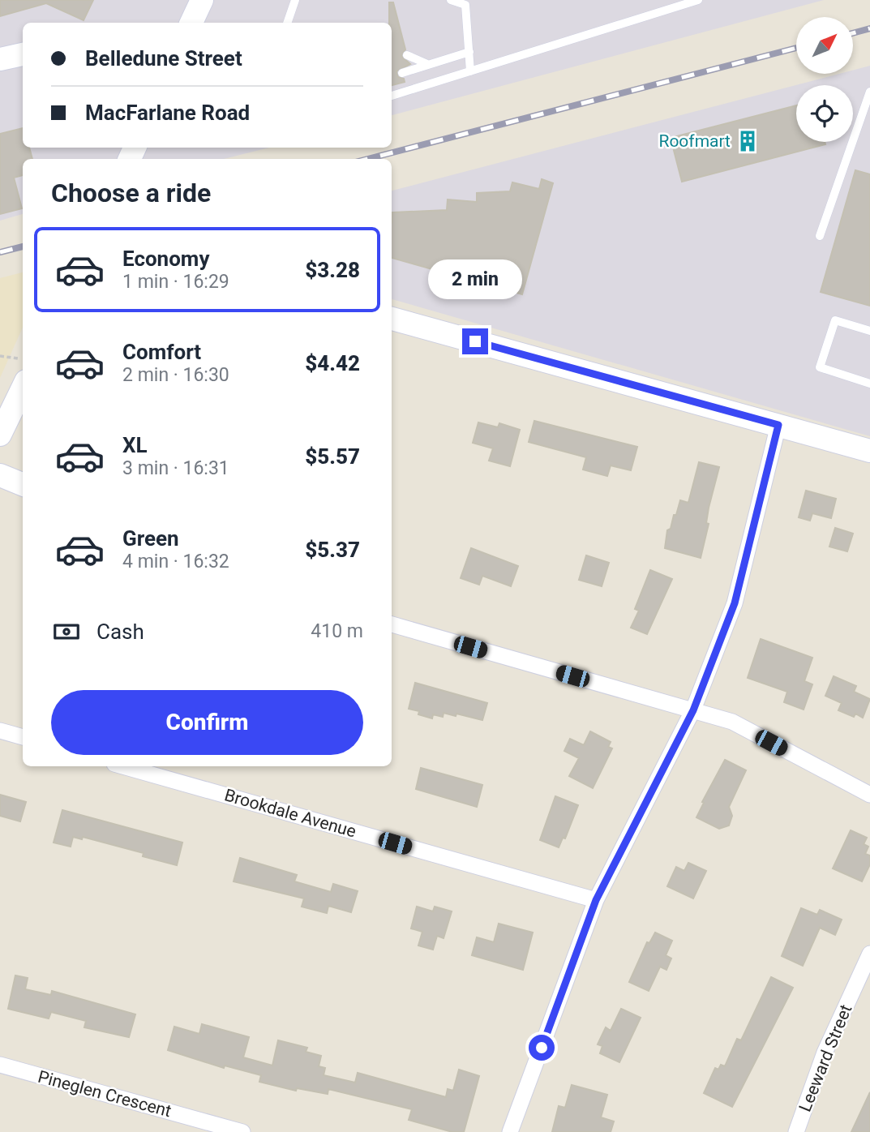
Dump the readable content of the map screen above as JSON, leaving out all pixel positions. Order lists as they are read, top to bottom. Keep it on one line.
{"streets":{"street":["Brookdale Avenue","Leeward Street","Pineglen Crescent"]},"places":{"building":["Roofmart"]},"north":"top right","page":{"banner":["Belledune Street","MacFarlane Road"],"heading":"Choose a ride","list":[{"name":"Economy","note":"1 min · 16:29","value":"$3.28"},{"name":"Comfort","note":"2 min · 16:30","value":"$4.42"},{"name":"XL","note":"3 min · 16:31","value":"$5.57"},{"name":"Green","note":"4 min · 16:32","value":"$5.37"}],"bubble":"2 min","pay":["Cash","410 m"],"buttons":"Confirm"}}
